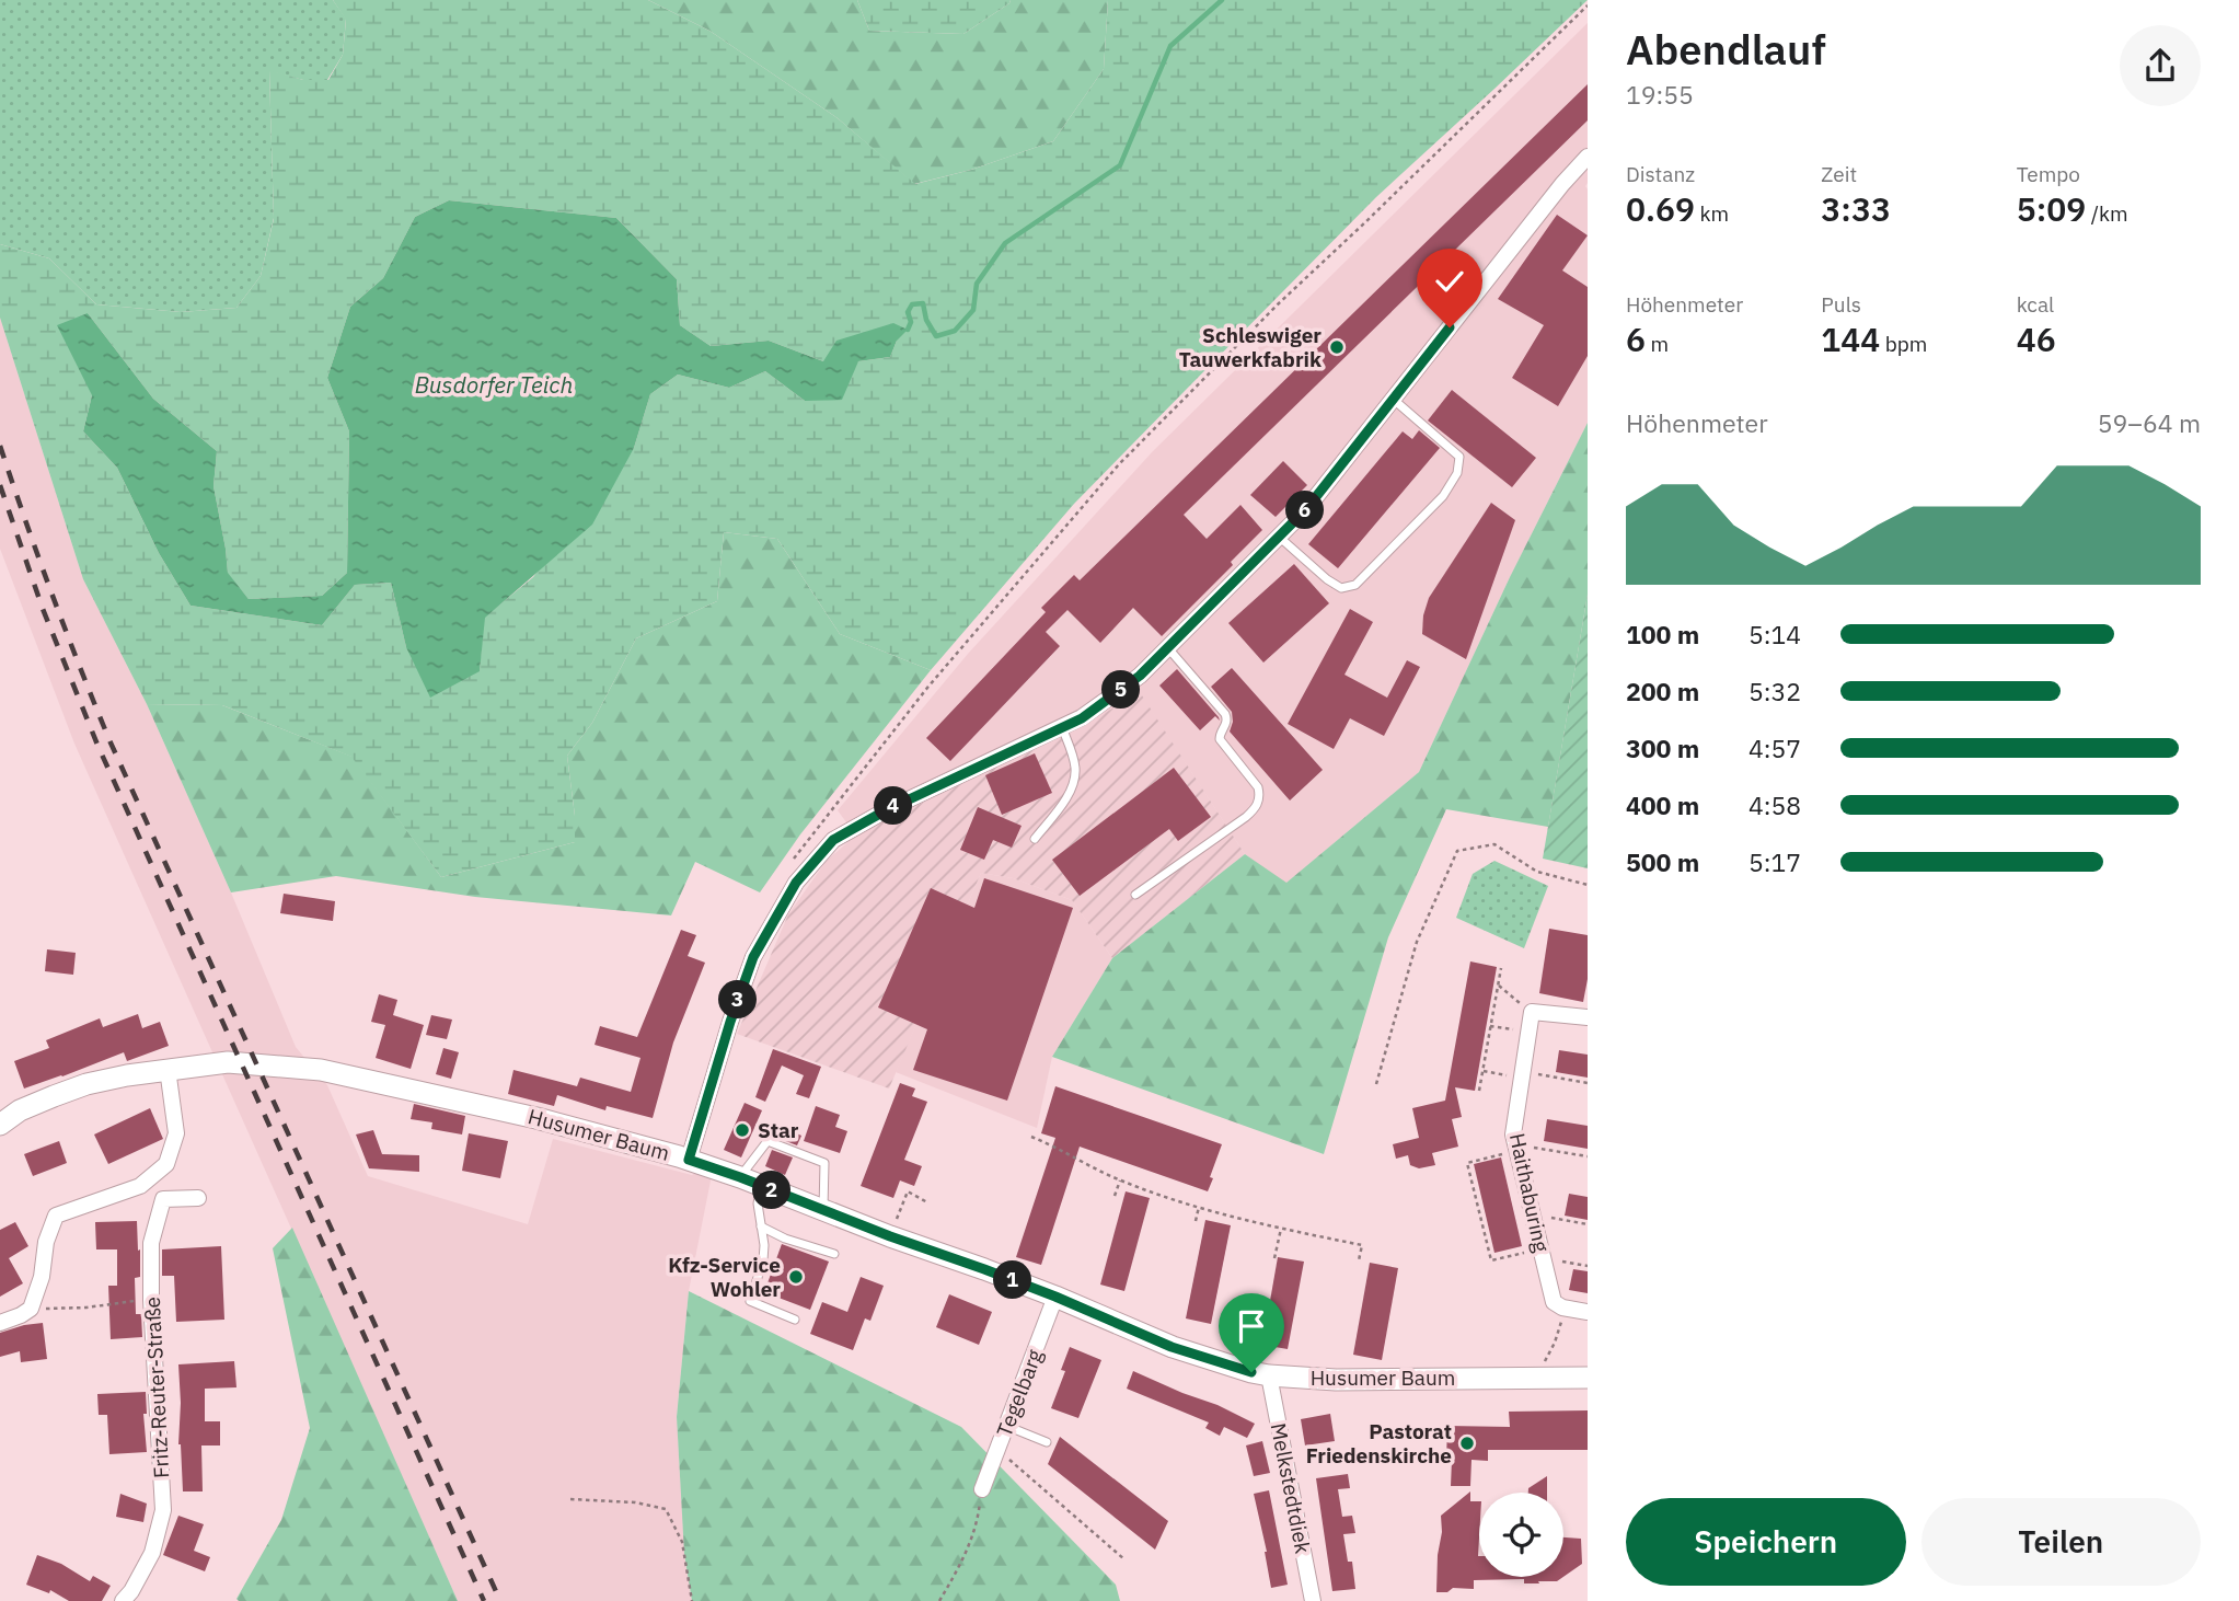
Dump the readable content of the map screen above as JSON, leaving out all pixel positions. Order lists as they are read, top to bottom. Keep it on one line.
{"streets":{"street":["Husumer Baum","Haithaburing","Fritz-Reuter-Straße","Tegelbarg","Melkstedtdiek"]},"crossings":[["Husumer Baum","Tegelbarg"],["Husumer Baum","Melkstedtdiek"]],"water":["Busdorfer Teich"],"places":["Schleswiger Tauwerkfabrik","Star","Kfz-Service Wohler","Pastorat Friedenskirche"],"page":{"heading":["Abendlauf","19:55"],"stats":[["Distanz","0.69 km"],["Zeit","3:33"],["Tempo","5:09 /km"],["Höhenmeter","6 m"],["Puls","144 bpm"],["kcal","46"]],"chart":["Höhenmeter","59–64 m"],"pins":["6","5","4","3","2","1"],"list":[{"name":"100 m","note":"5:14"},{"name":"200 m","note":"5:32"},{"name":"300 m","note":"4:57"},{"name":"400 m","note":"4:58"},{"name":"500 m","note":"5:17"}],"buttons":["Speichern","Teilen"]}}
